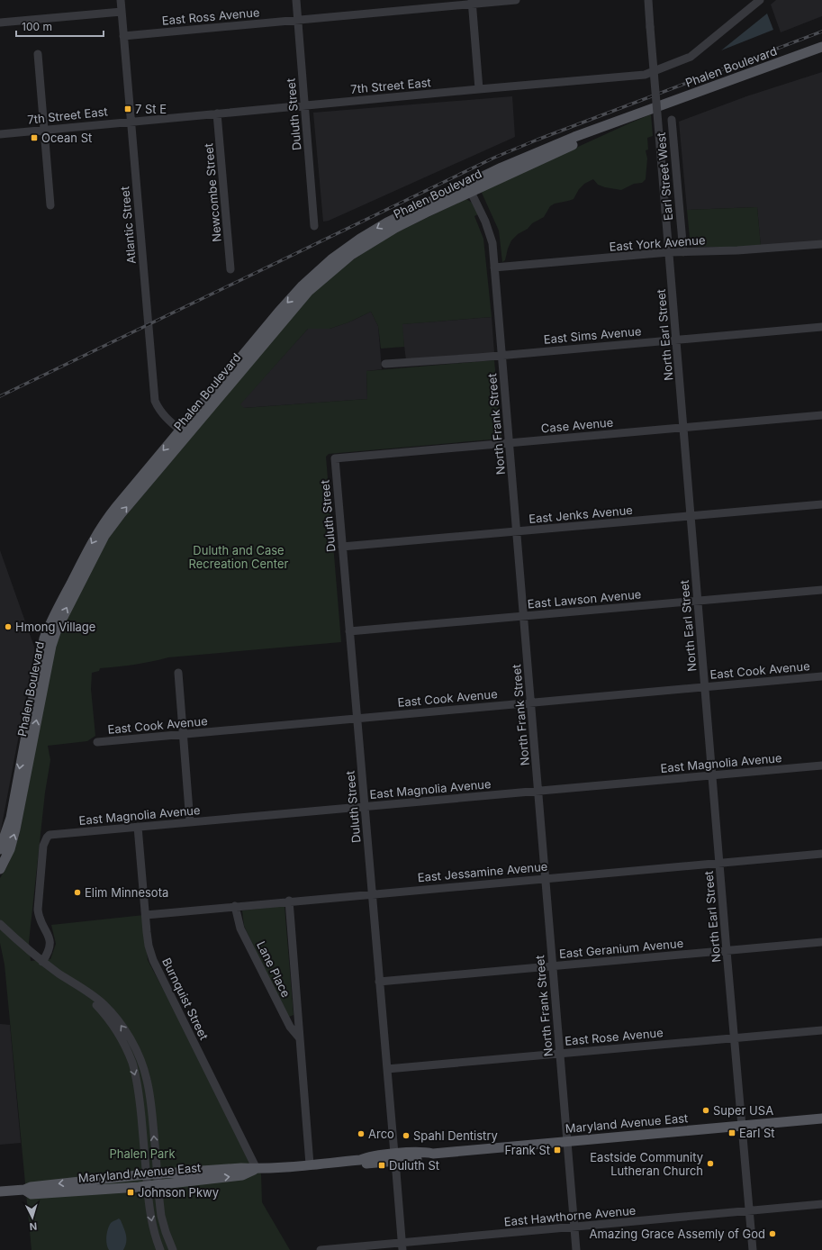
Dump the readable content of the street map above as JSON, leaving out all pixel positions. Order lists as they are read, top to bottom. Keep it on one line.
{"streets":{"main road":["Phalen Boulevard","Maryland Avenue East"],"street":["East Ross Avenue","7th Street East","Duluth Street","Earl Street West","Newcombe Street","Atlantic Street","East York Avenue","East Sims Avenue","North Earl Street","North Frank Street","Case Avenue","East Jenks Avenue","East Lawson Avenue","East Cook Avenue","East Magnolia Avenue","East Jessamine Avenue","East Geranium Avenue","Lane Place","Burnquist Street","East Rose Avenue","East Hawthorne Avenue"]},"crossings":[["East Ross Avenue","Duluth Street"],["East Ross Avenue","Atlantic Street"],["Phalen Boulevard","Atlantic Street"],["Phalen Boulevard","North Frank Street"],["7th Street East","Duluth Street"],["7th Street East","Newcombe Street"],["7th Street East","Atlantic Street"],["Duluth Street","Case Avenue"],["Duluth Street","East Jenks Avenue"],["Duluth Street","East Lawson Avenue"],["Duluth Street","East Cook Avenue"],["Duluth Street","East Magnolia Avenue"],["Duluth Street","East Jessamine Avenue"],["Duluth Street","East Geranium Avenue"],["Duluth Street","East Rose Avenue"],["Duluth Street","Maryland Avenue East"],["Duluth Street","East Hawthorne Avenue"],["Earl Street West","East York Avenue"],["East York Avenue","North Earl Street"],["East York Avenue","North Frank Street"],["East Sims Avenue","North Earl Street"],["East Sims Avenue","North Frank Street"],["North Earl Street","Case Avenue"],["North Earl Street","East Jenks Avenue"],["North Earl Street","East Lawson Avenue"],["North Earl Street","East Cook Avenue"],["North Earl Street","East Magnolia Avenue"],["North Earl Street","East Jessamine Avenue"],["North Earl Street","East Geranium Avenue"],["North Earl Street","East Rose Avenue"],["North Earl Street","Maryland Avenue East"],["North Earl Street","East Hawthorne Avenue"],["North Frank Street","Case Avenue"],["North Frank Street","East Jenks Avenue"],["North Frank Street","East Lawson Avenue"],["North Frank Street","East Cook Avenue"],["North Frank Street","East Magnolia Avenue"],["North Frank Street","East Jessamine Avenue"],["North Frank Street","East Geranium Avenue"],["North Frank Street","East Rose Avenue"],["North Frank Street","Maryland Avenue East"],["North Frank Street","East Hawthorne Avenue"],["East Magnolia Avenue","Burnquist Street"],["East Jessamine Avenue","Lane Place"],["East Jessamine Avenue","Burnquist Street"],["Lane Place","Maryland Avenue East"],["Burnquist Street","Maryland Avenue East"]],"parks":["Duluth and Case Recreation Center","Phalen Park"],"places":{"transit":["7 St E","Ocean St","Earl St","Frank St","Duluth St","Johnson Pkwy"],"other":["Hmong Village","Elim Minnesota","Super USA","Arco","Spahl Dentistry","Eastside Community Lutheran Church","Amazing Grace Assemly of God"]},"scale_bar":"100 m","north":"bottom"}
